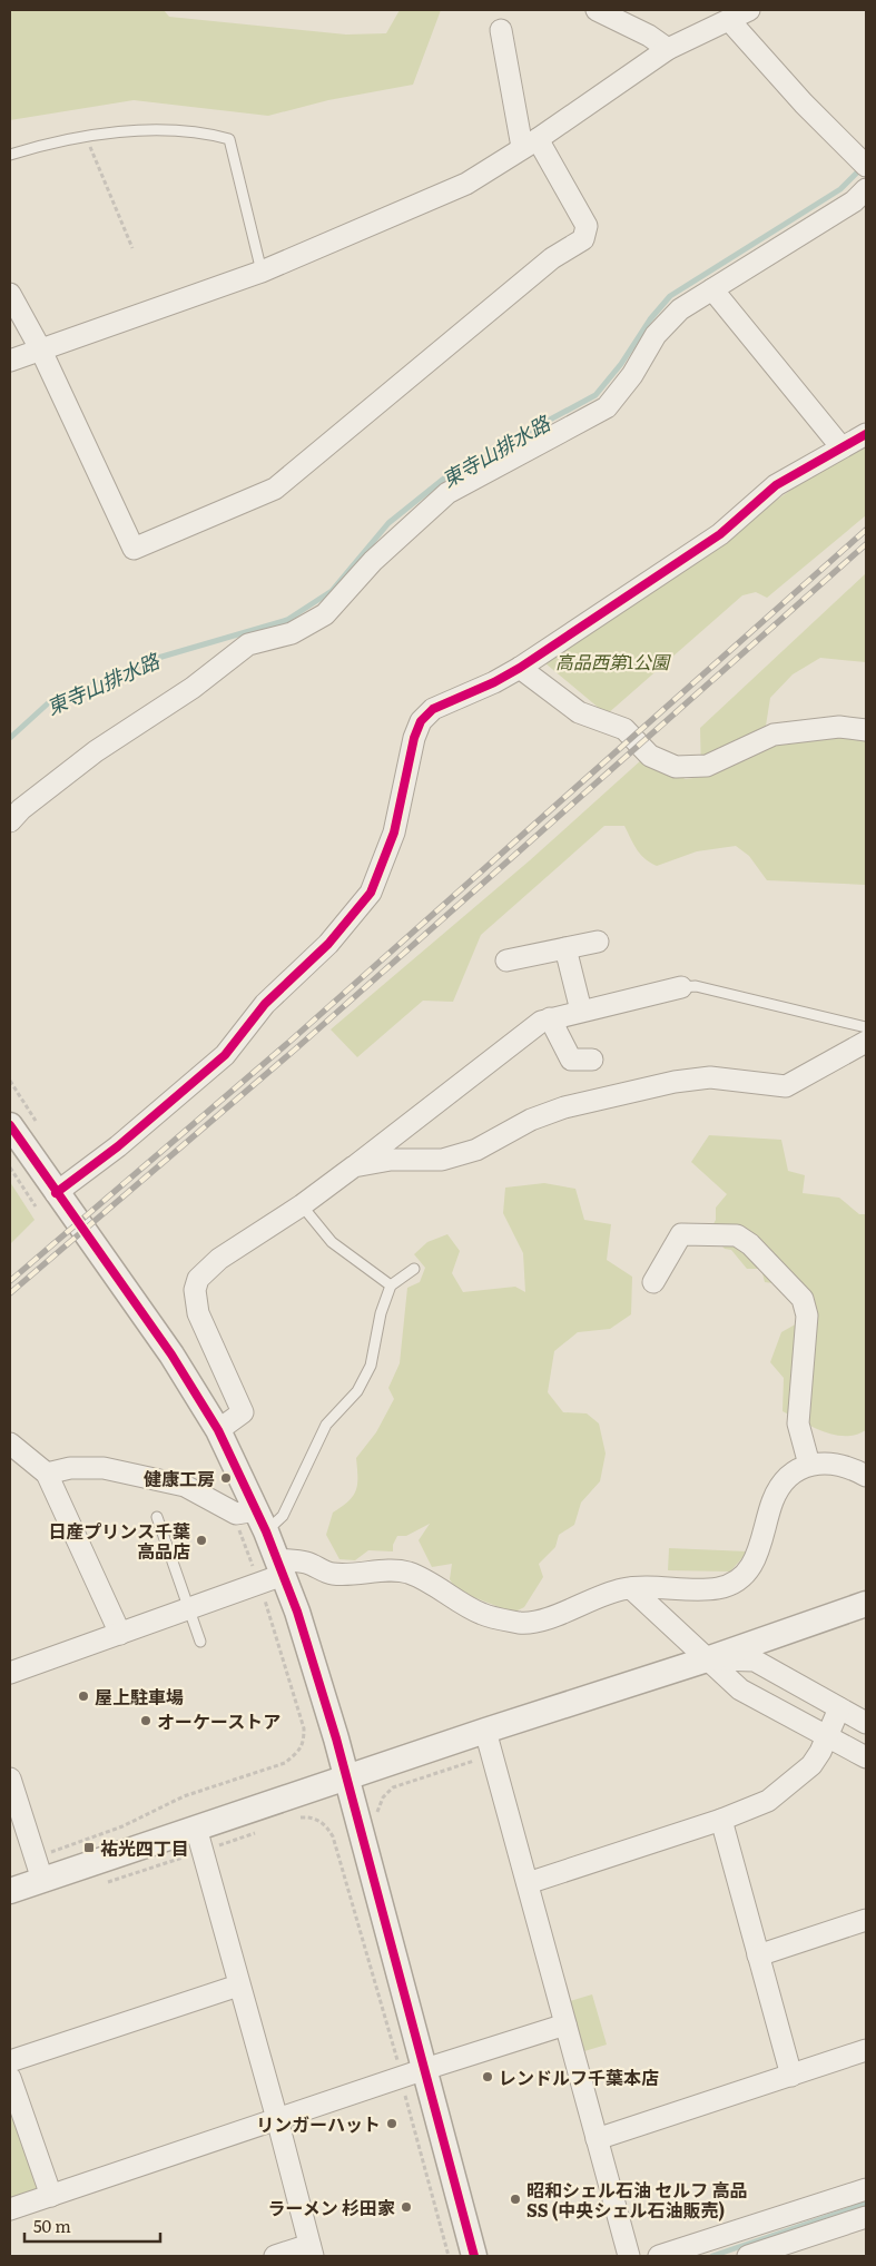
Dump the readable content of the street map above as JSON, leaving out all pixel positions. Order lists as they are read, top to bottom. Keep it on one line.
{"water":["東寺山排水路"],"parks":["高品西第1公園"],"places":{"other":["健康工房","日産プリンス千葉 高品店","屋上駐車場","オーケーストア","レンドルフ千葉本店","リンガーハット","昭和シェル石油 セルフ 高品 SS (中央シェル石油販売)","ラーメン 杉田家"],"transit":["祐光四丁目"]},"scale_bar":"50 m"}
